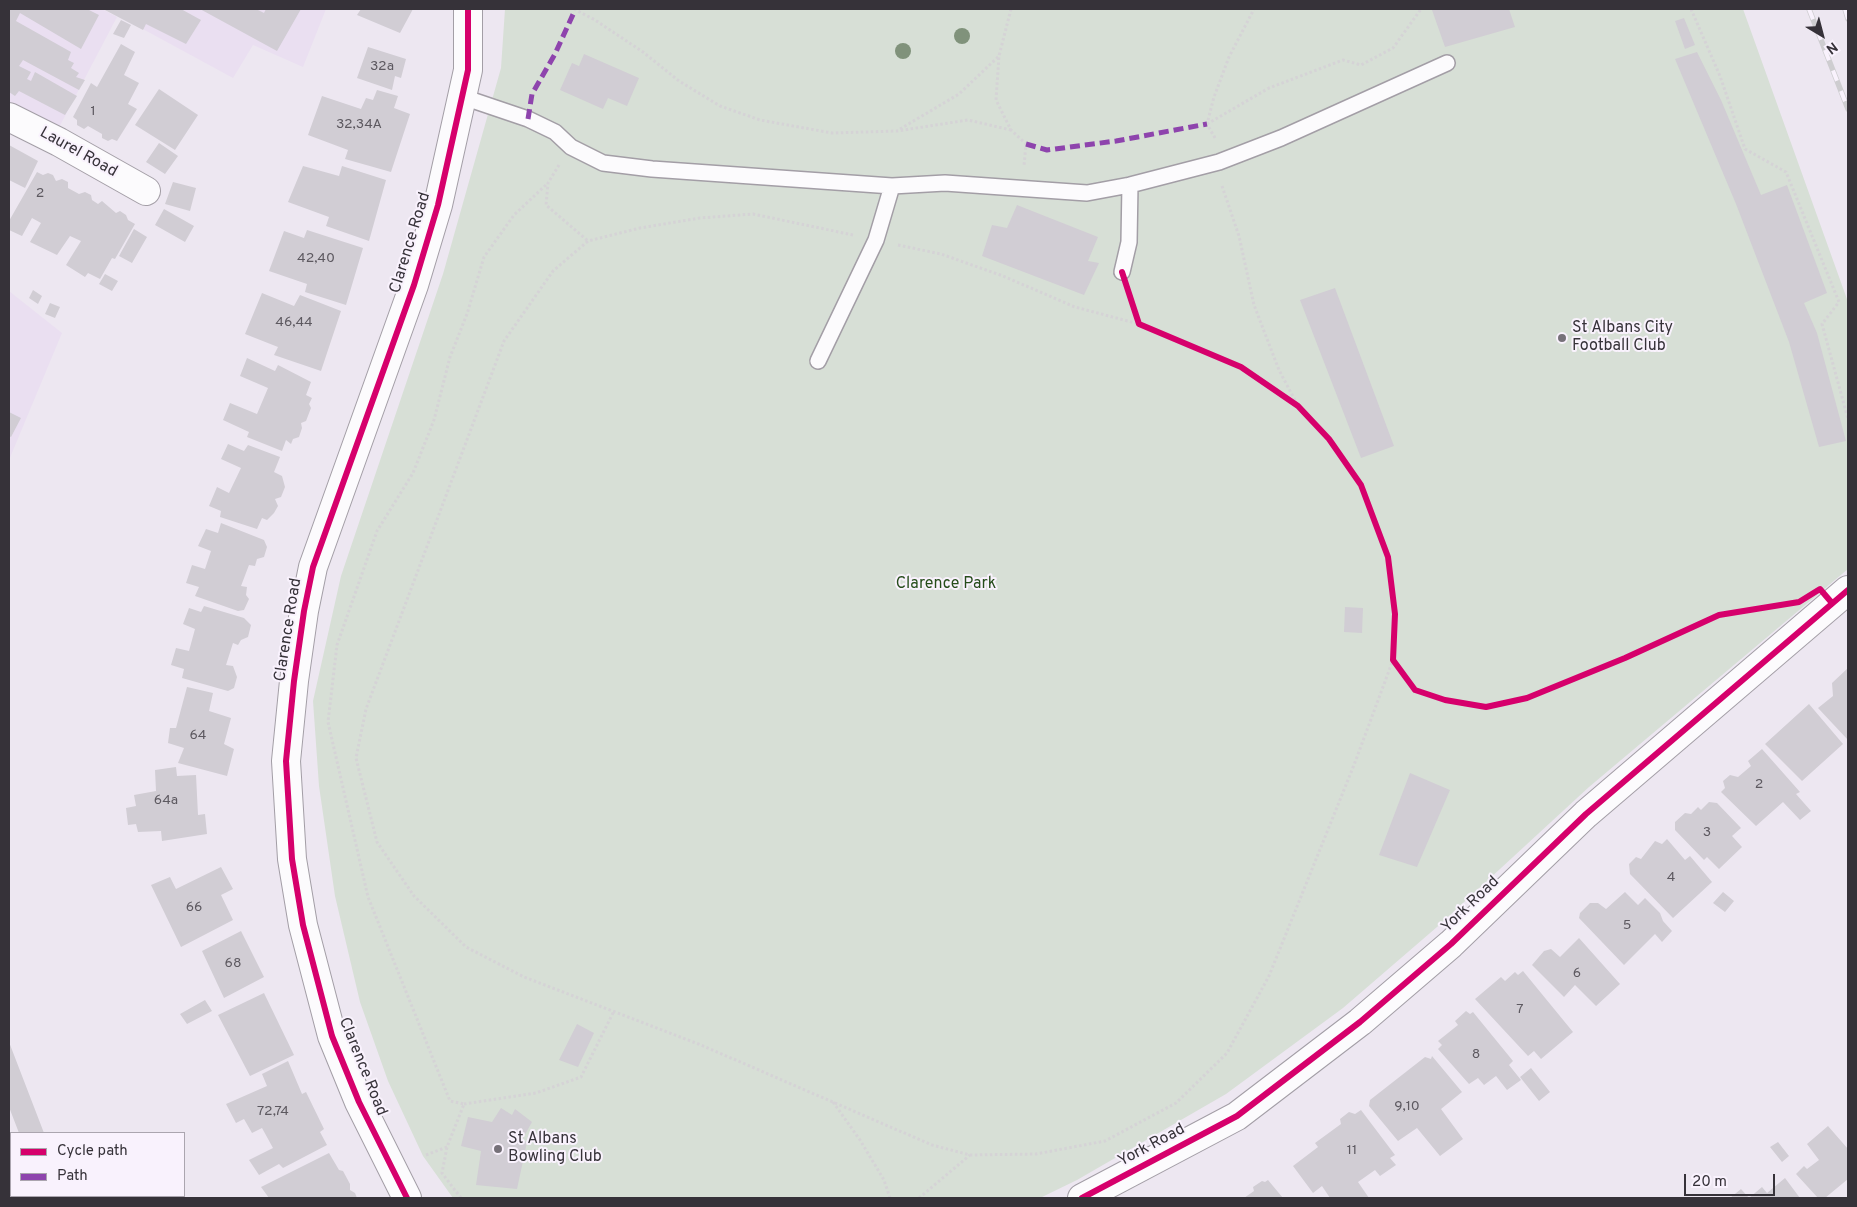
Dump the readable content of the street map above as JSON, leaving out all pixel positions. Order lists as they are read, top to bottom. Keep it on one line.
{"streets":{"street":["Laurel Road","Clarence Road","York Road"]},"parks":["Clarence Park"],"places":["St Albans City Football Club","St Albans Bowling Club"],"house_numbers":["32a","1","32,34A","2","42,40","46,44","64","2","64a","3","4","66","5","68","6","7","8","9,10","72,74","11"],"legend":["Cycle path","Path"],"scale_bar":"20 m","north":"bottom right"}
